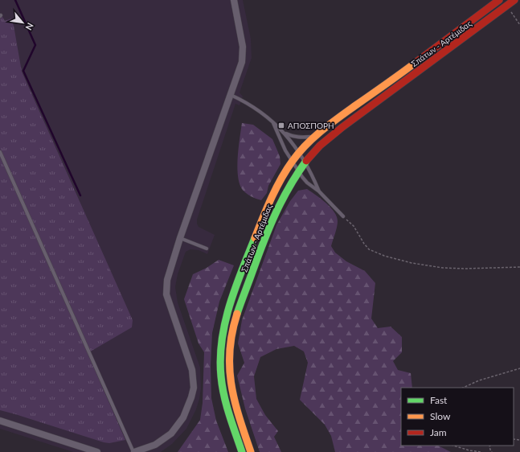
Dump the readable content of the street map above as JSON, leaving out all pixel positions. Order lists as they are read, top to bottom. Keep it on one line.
{"streets":{"main road":["Σπάτων - Αρτέμιδας"]},"places":{"transit":["ΑΠΟΣΠΟΡΗ"]},"legend":["Fast","Slow","Jam"],"north":"bottom right"}
